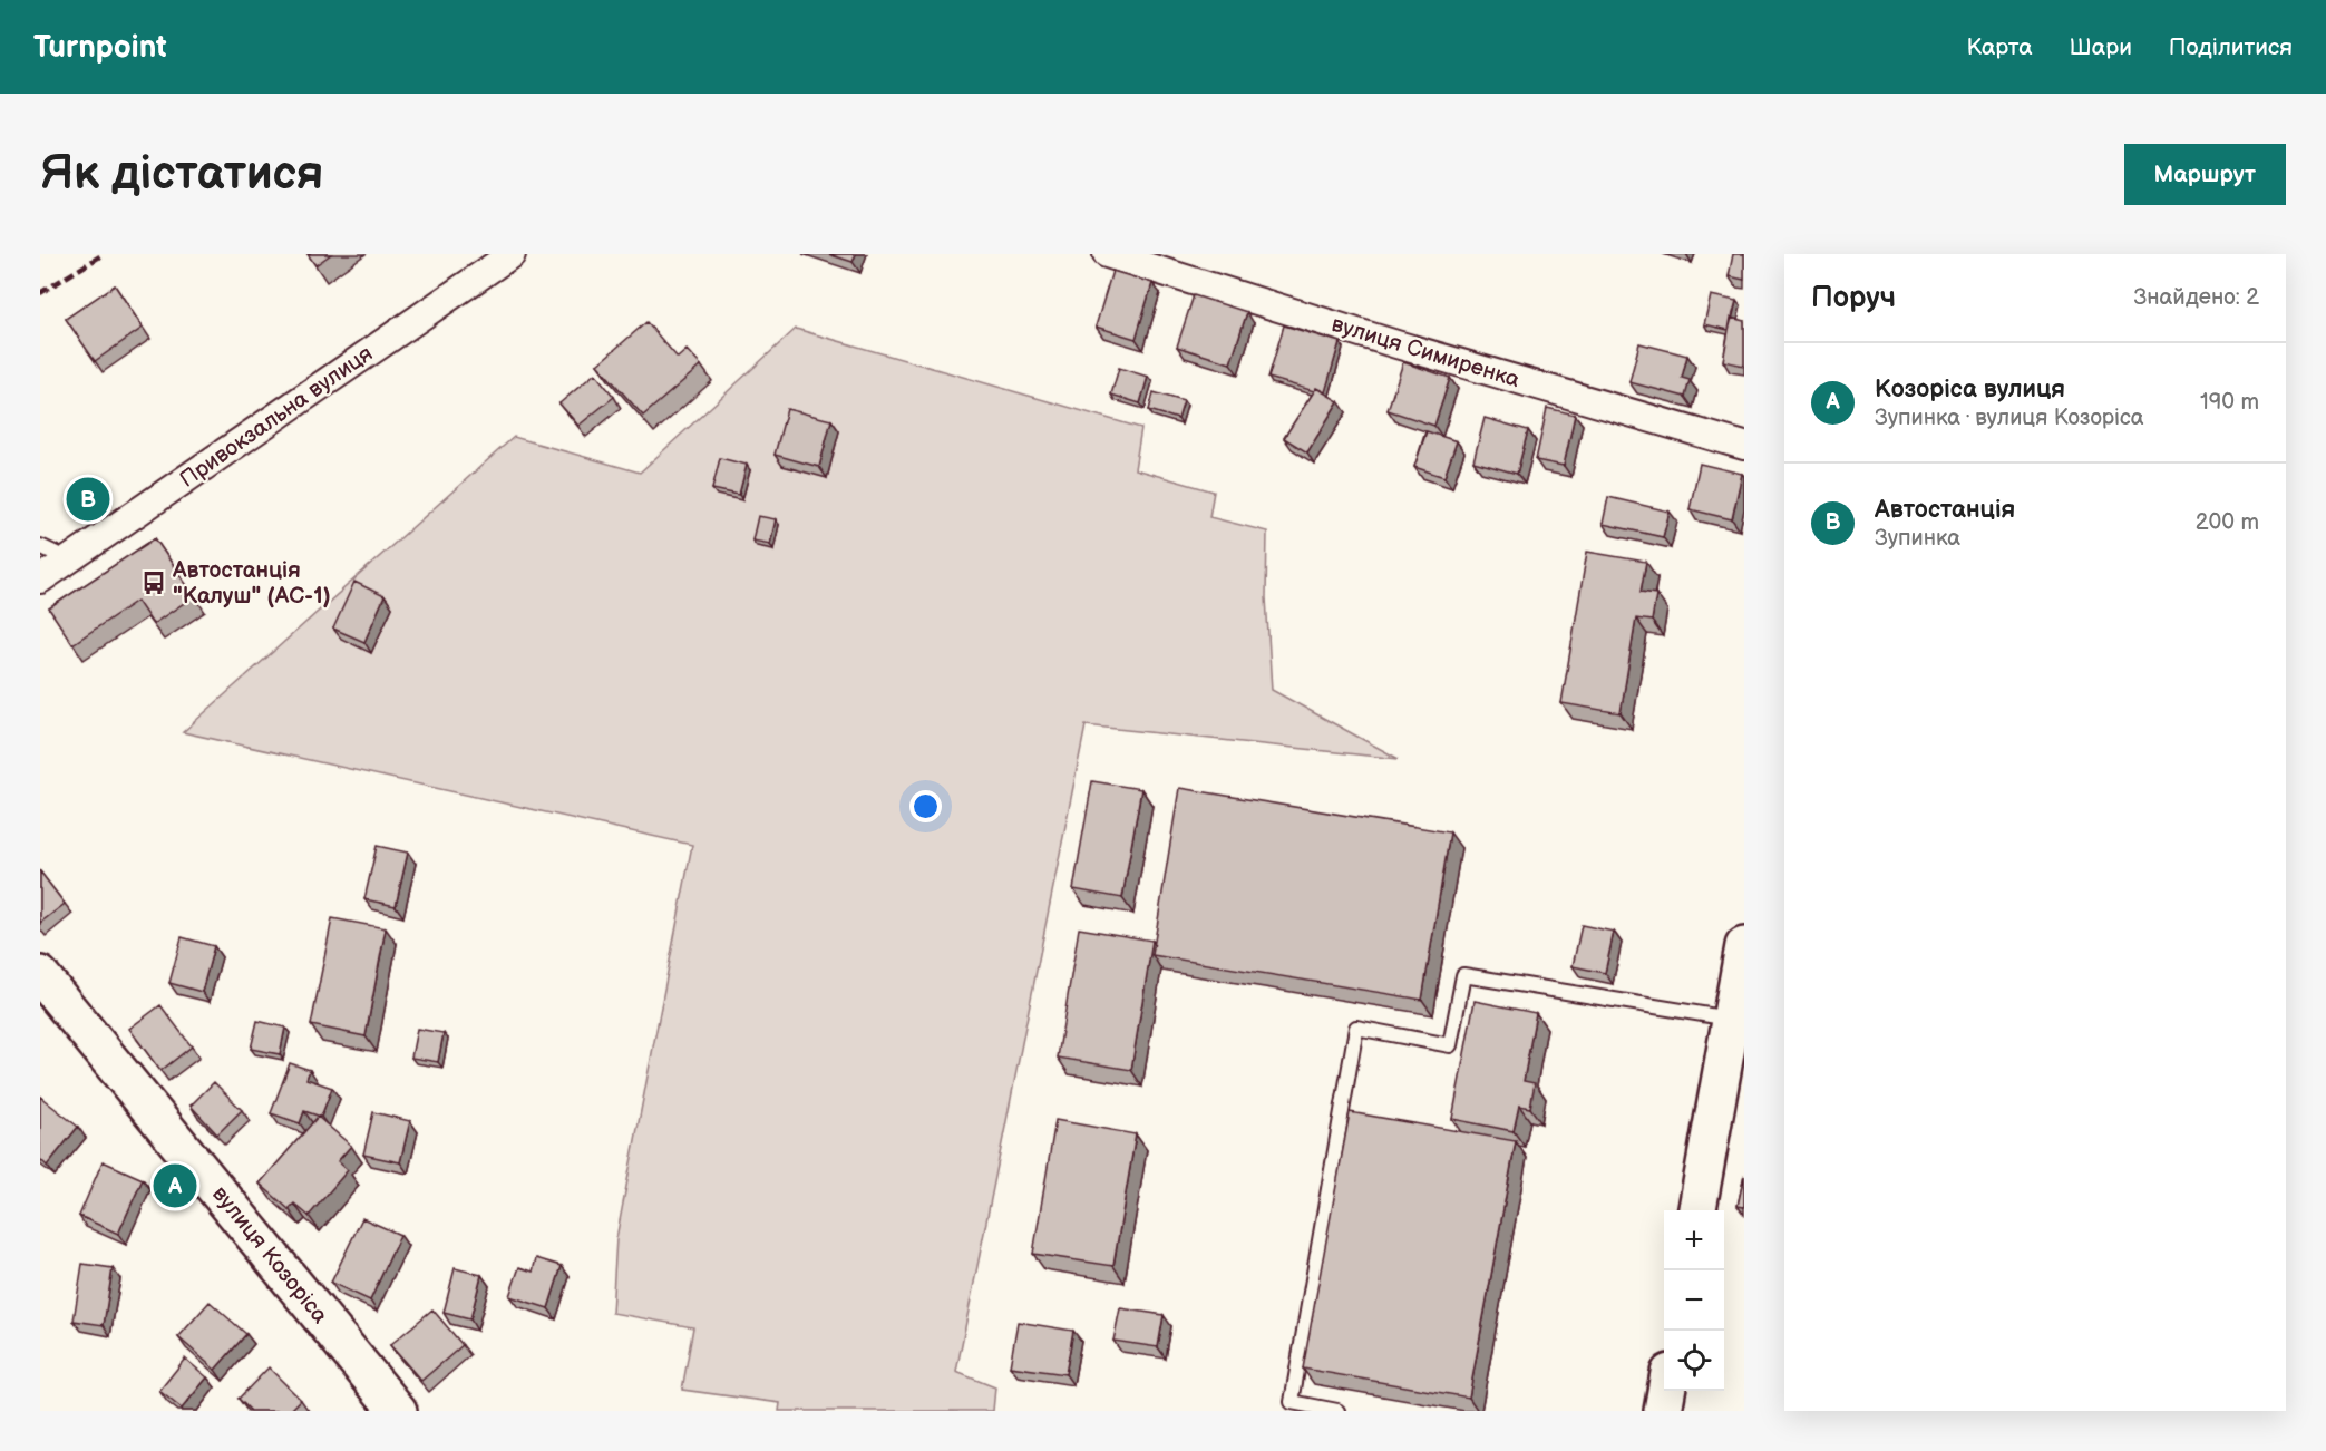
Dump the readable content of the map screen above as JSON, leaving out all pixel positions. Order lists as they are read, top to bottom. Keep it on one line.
{"streets":{"main road":["вулиця Козоріса"],"street":["вулиця Симиренка","Привокзальна вулиця"]},"places":{"bus stop":["Автостанція \"Калуш\" (АС-1)"]},"page":{"header":"Turnpoint","nav":["Карта","Шари","Поділитися"],"buttons":"Маршрут","title":"Як дістатися","heading":["Поруч","Знайдено: 2"],"list":[{"mark":"A","name":"Козоріса вулиця","note":"Зупинка · вулиця Козоріса","value":"190 m"},{"mark":"B","name":"Автостанція","note":"Зупинка","value":"200 m"}],"pins":["B","A"],"map_buttons":["+","−"]}}
